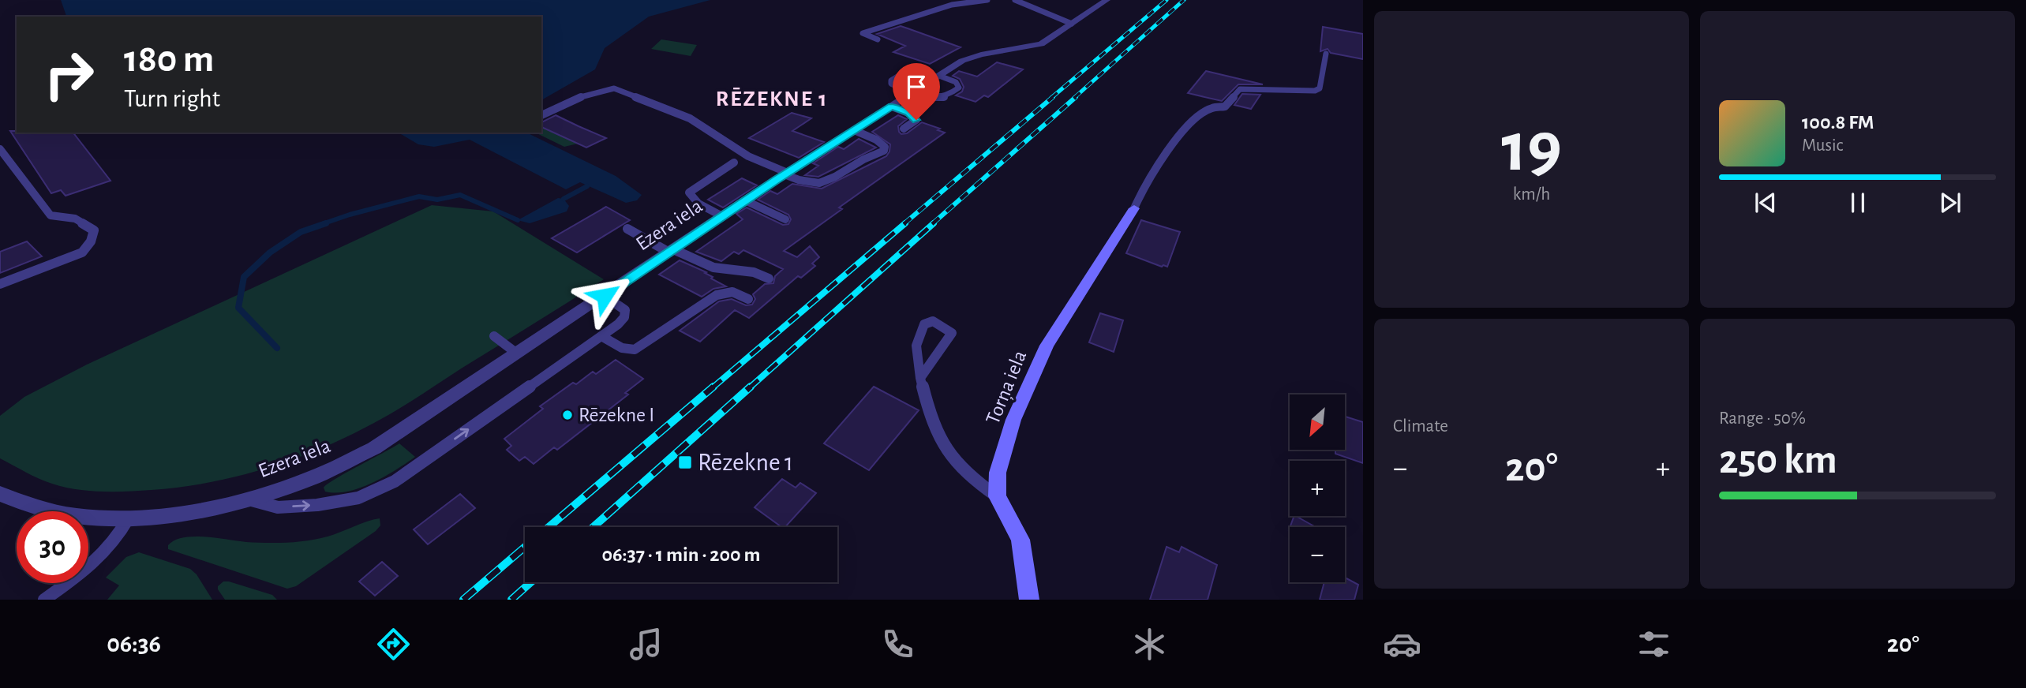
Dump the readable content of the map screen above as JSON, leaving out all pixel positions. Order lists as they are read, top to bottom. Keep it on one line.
{"streets":{"street":["Ezera iela","Torņa iela"]},"districts":["RĒZEKNE 1"],"places":{"other":["Rēzekne I"],"transit":["Rēzekne 1"]},"north":"bottom left","page":{"tile":[["19","km/h"],"Climate",["Range · 50%","250 km"]],"turn":["180 m","Turn right"],"song":["100.8 FM","Music"],"map_buttons":["+","−"],"heat":["−","20°","+"],"limit":"30","trip":"06:37 · 1 min · 200 m","tabs":["06:36","20°"]}}
